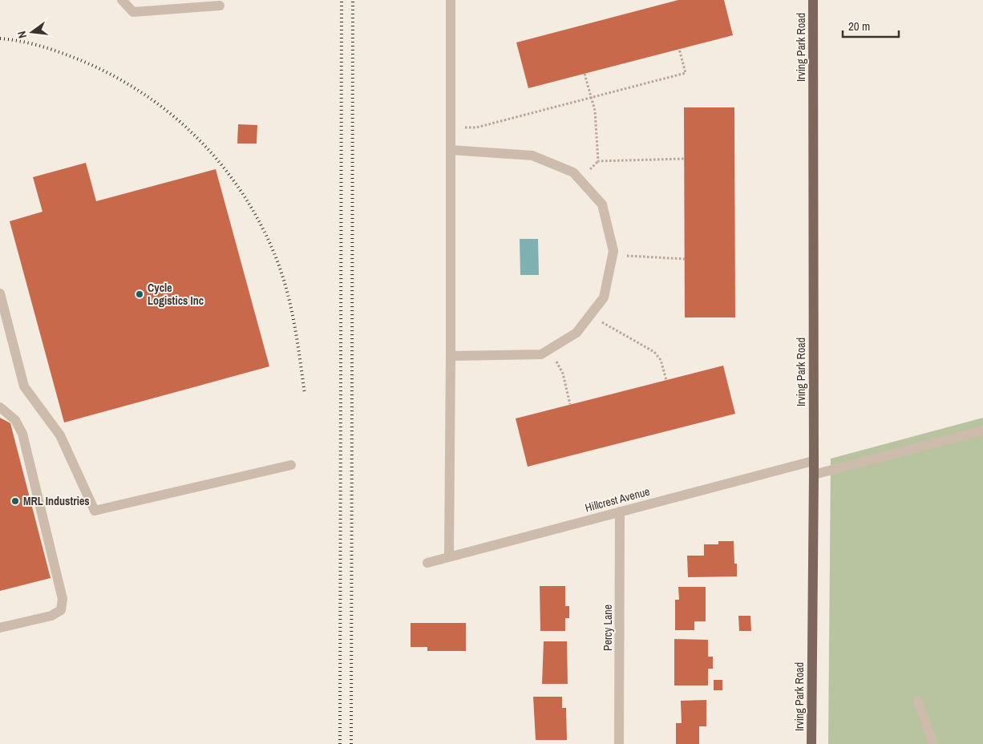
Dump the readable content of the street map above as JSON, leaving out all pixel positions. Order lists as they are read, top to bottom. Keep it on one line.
{"streets":{"main road":["Irving Park Road"],"street":["Hillcrest Avenue","Percy Lane"]},"crossings":[["Irving Park Road","Hillcrest Avenue"],["Hillcrest Avenue","Percy Lane"]],"places":["Cycle Logistics Inc","MRL Industries"],"scale_bar":"20 m","north":"left"}
